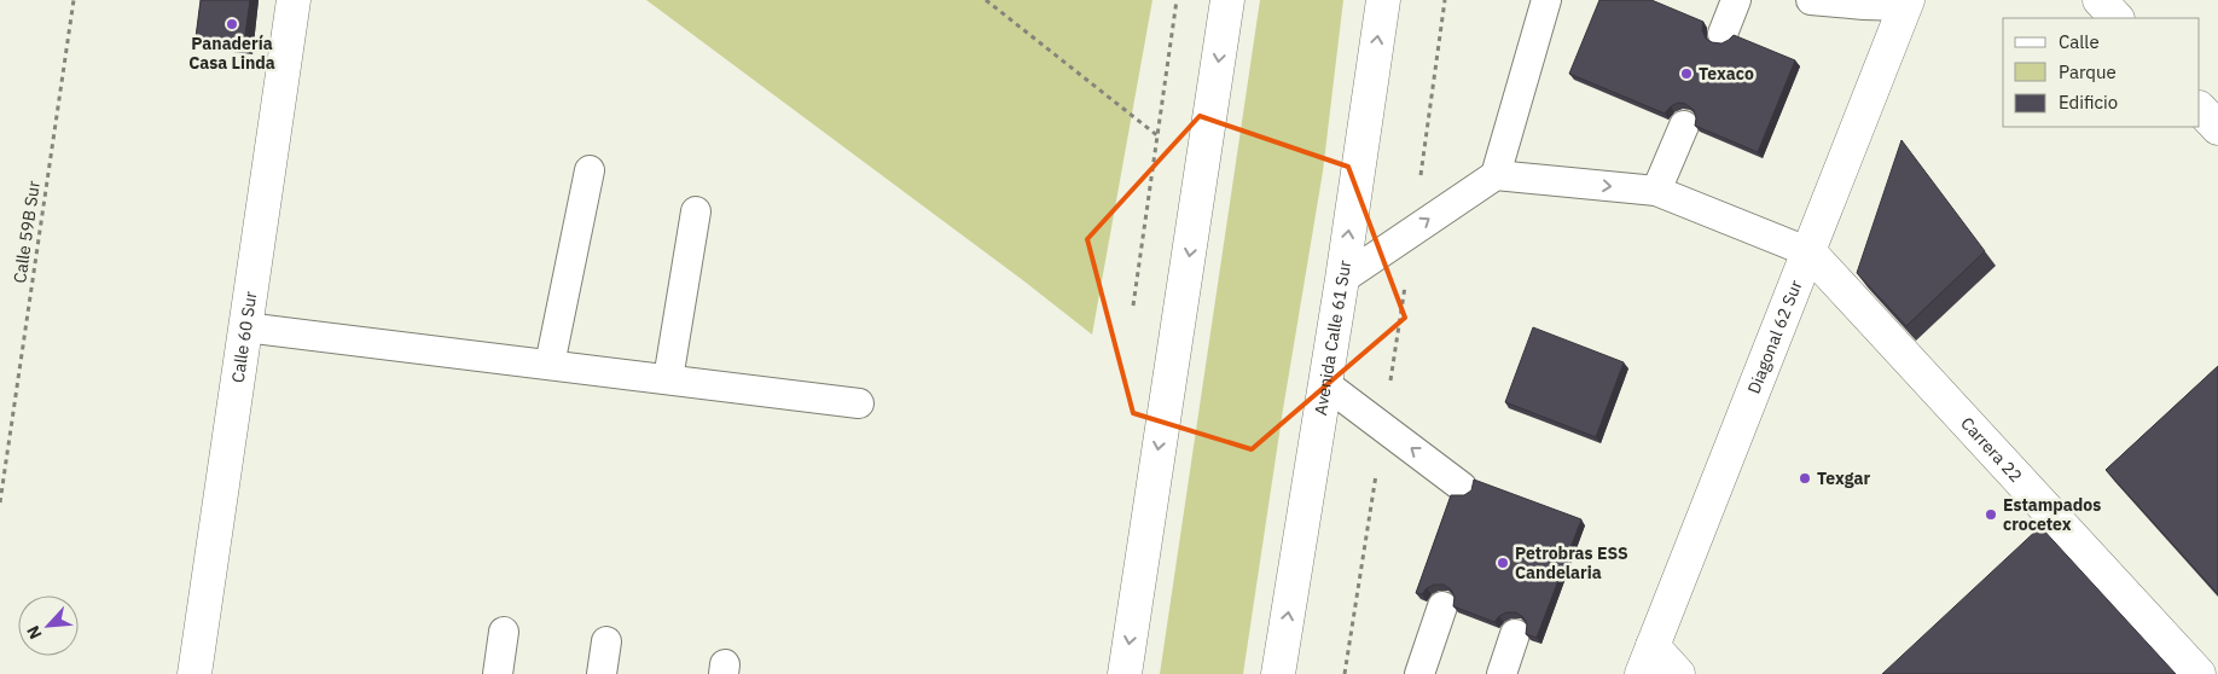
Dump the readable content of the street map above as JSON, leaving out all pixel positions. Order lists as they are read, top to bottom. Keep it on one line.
{"streets":{"street":["Calle 60 Sur","Avenida Calle 61 Sur","Diagonal 62 Sur","Carrera 22"],"path":["Calle 59B Sur"]},"crossings":[["Diagonal 62 Sur","Carrera 22"]],"places":["Panadería Casa Linda","Texaco","Texgar","Estampados crocetex","Petrobras ESS Candelaria"],"legend":["Calle","Parque","Edificio"],"north":"bottom left"}
